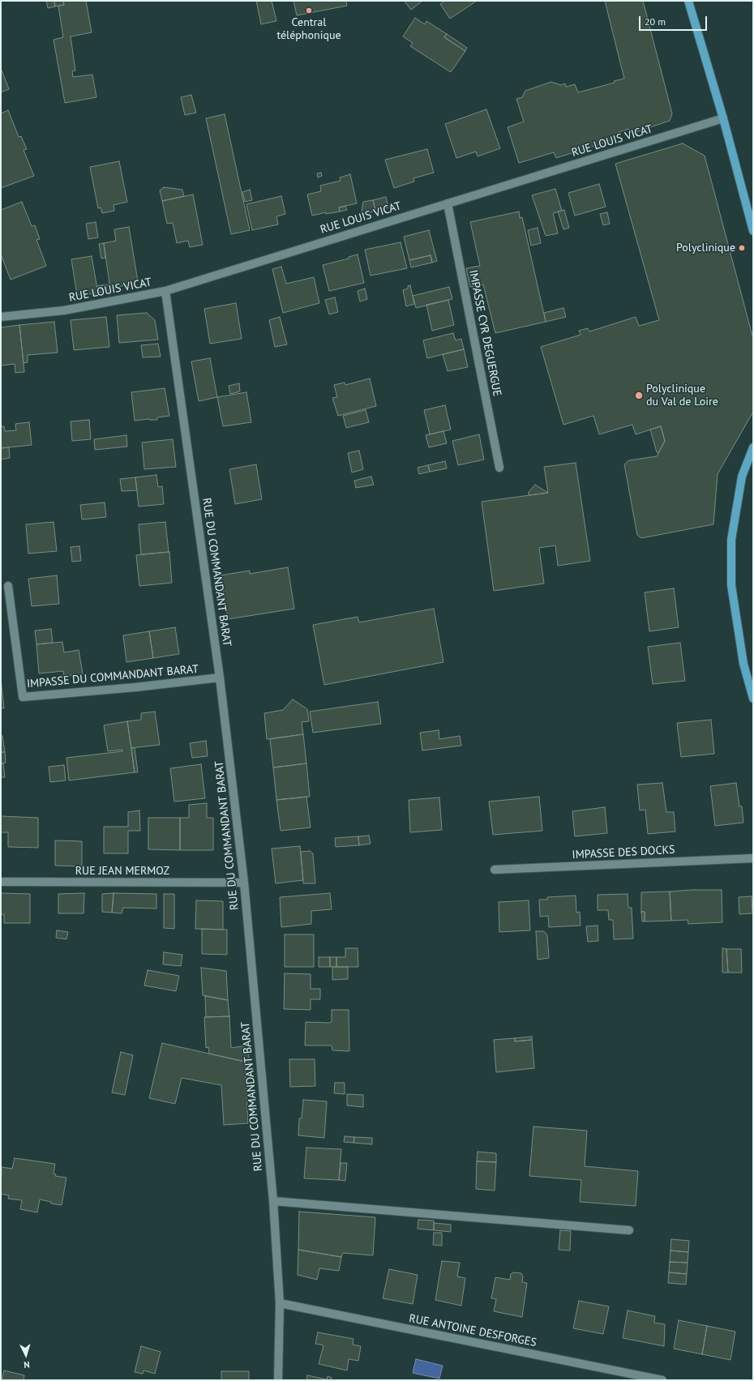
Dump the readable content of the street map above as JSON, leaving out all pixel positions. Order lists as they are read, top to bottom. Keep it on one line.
{"streets":{"street":["RUE LOUIS VICAT","IMPASSE CYR DEGUERGUE","RUE DU COMMANDANT BARAT","IMPASSE DU COMMANDANT BARAT","IMPASSE DES DOCKS","RUE JEAN MERMOZ","RUE ANTOINE DESFORGES"]},"crossings":[["RUE LOUIS VICAT","IMPASSE CYR DEGUERGUE"],["RUE LOUIS VICAT","RUE DU COMMANDANT BARAT"],["RUE DU COMMANDANT BARAT","IMPASSE DU COMMANDANT BARAT"],["RUE DU COMMANDANT BARAT","RUE JEAN MERMOZ"],["RUE DU COMMANDANT BARAT","RUE ANTOINE DESFORGES"]],"places":["Central téléphonique","Polyclinique","Polyclinique du Val de Loire"],"scale_bar":"20 m","north":"bottom"}
